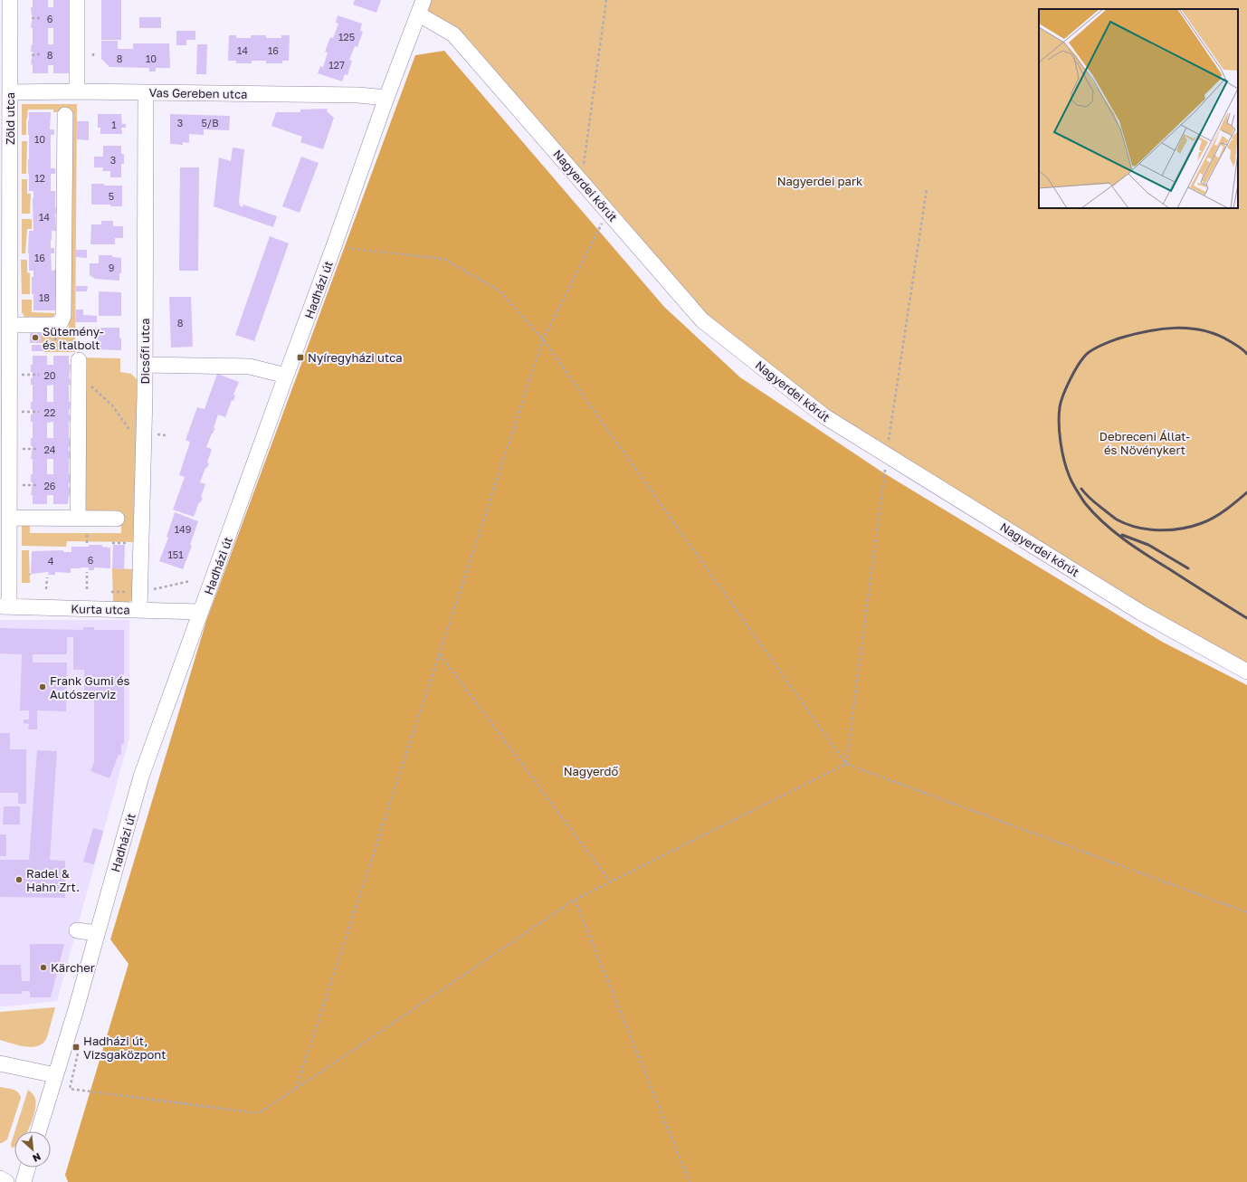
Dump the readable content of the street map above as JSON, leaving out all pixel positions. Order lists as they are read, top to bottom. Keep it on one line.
{"streets":{"street":["Vas Gereben utca","Zöld utca","Nagyerdei körút","Hadházi út","Dicsőfi utca","Kurta utca"]},"crossings":[["Vas Gereben utca","Zöld utca"],["Vas Gereben utca","Hadházi út"],["Vas Gereben utca","Dicsőfi utca"],["Zöld utca","Kurta utca"],["Nagyerdei körút","Hadházi út"],["Hadházi út","Kurta utca"],["Dicsőfi utca","Kurta utca"]],"parks":["Nagyerdei park","Debreceni Állat- és Növénykert","Nagyerdő"],"places":{"other":["Sütemény- és Italbolt","Frank Gumi és Autószerviz","Radel & Hahn Zrt.","Kärcher"],"transit":["Nyíregyházi utca","Hadházi út, Vizsgaközpont"]},"house_numbers":["6","125","14","16","8","8","10","127","3","5/B","1","10","3","12","5","14","16","9","18","8","20","22","24","26","149","151","6","4"],"north":"bottom right"}
